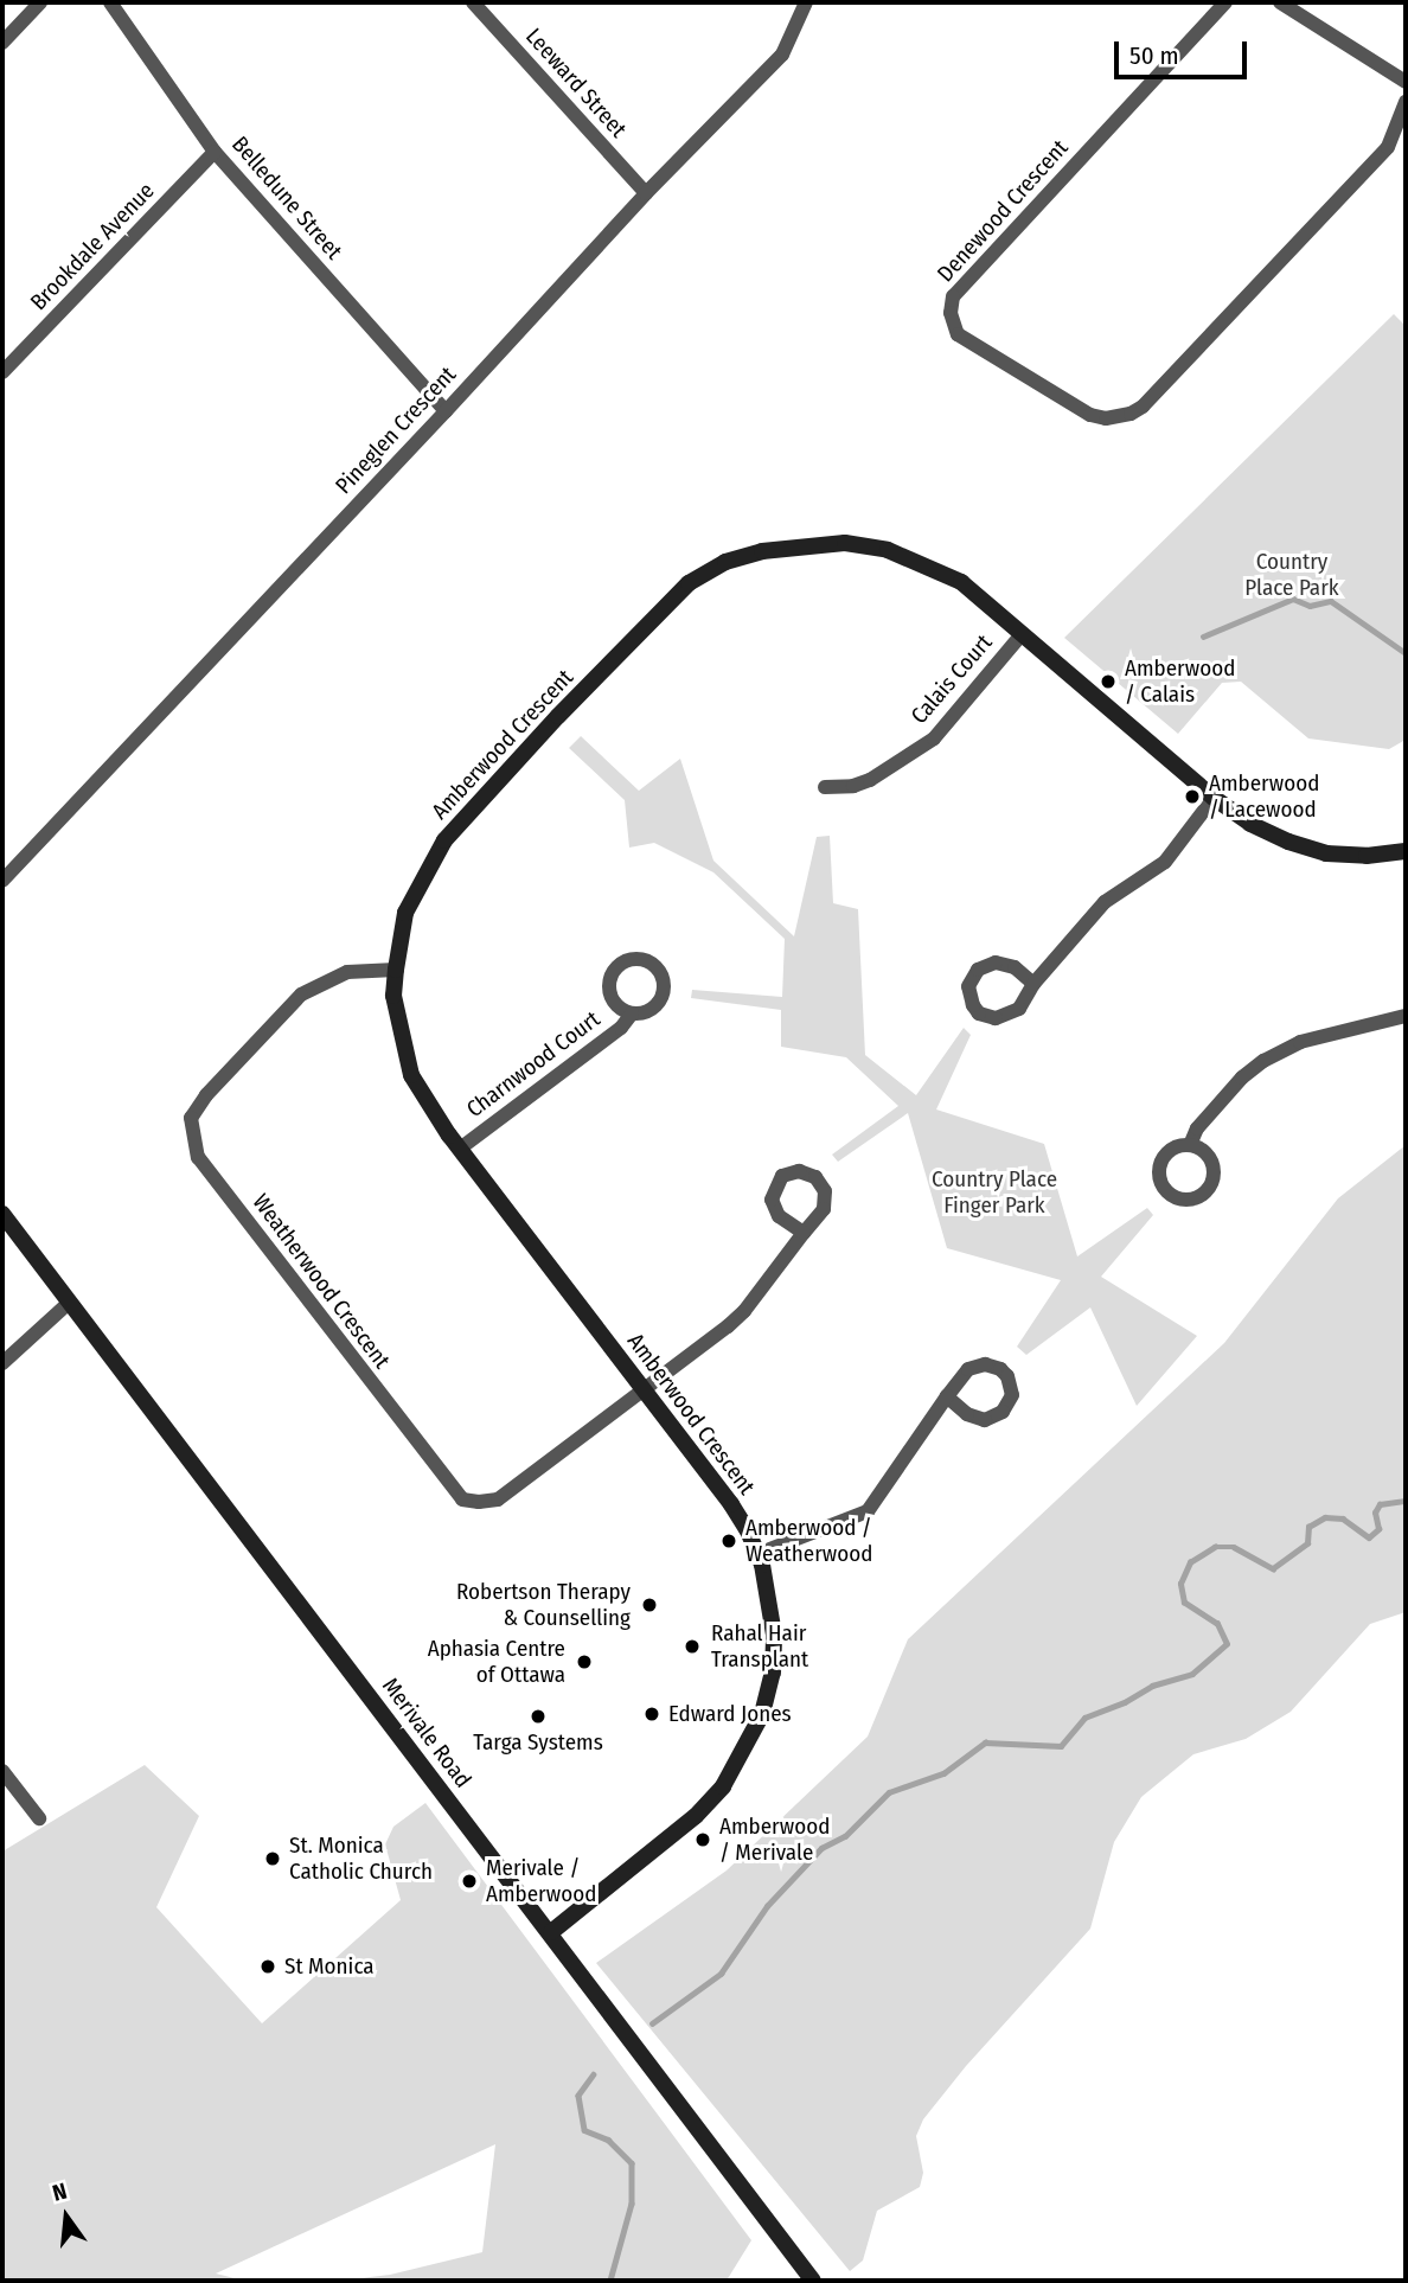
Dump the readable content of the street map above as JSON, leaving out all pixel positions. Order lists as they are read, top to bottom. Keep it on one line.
{"streets":{"street":["Leeward Street","Belledune Street","Denewood Crescent","Brookdale Avenue","Pineglen Crescent","Calais Court","Amberwood Crescent","Charnwood Court","Weatherwood Crescent","Merivale Road"]},"crossings":[["Leeward Street","Pineglen Crescent"],["Belledune Street","Brookdale Avenue"],["Belledune Street","Pineglen Crescent"],["Calais Court","Amberwood Crescent"],["Amberwood Crescent","Charnwood Court"],["Amberwood Crescent","Weatherwood Crescent"],["Amberwood Crescent","Merivale Road"]],"parks":["Country Place Park","Country Place Finger Park"],"places":["Amberwood / Calais","Amberwood / Lacewood","Amberwood / Weatherwood","Robertson Therapy & Counselling","Rahal Hair Transplant","Aphasia Centre of Ottawa","Edward Jones","Targa Systems","Amberwood / Merivale","St. Monica Catholic Church","Merivale / Amberwood","St Monica"],"scale_bar":"50 m","north":"top"}
